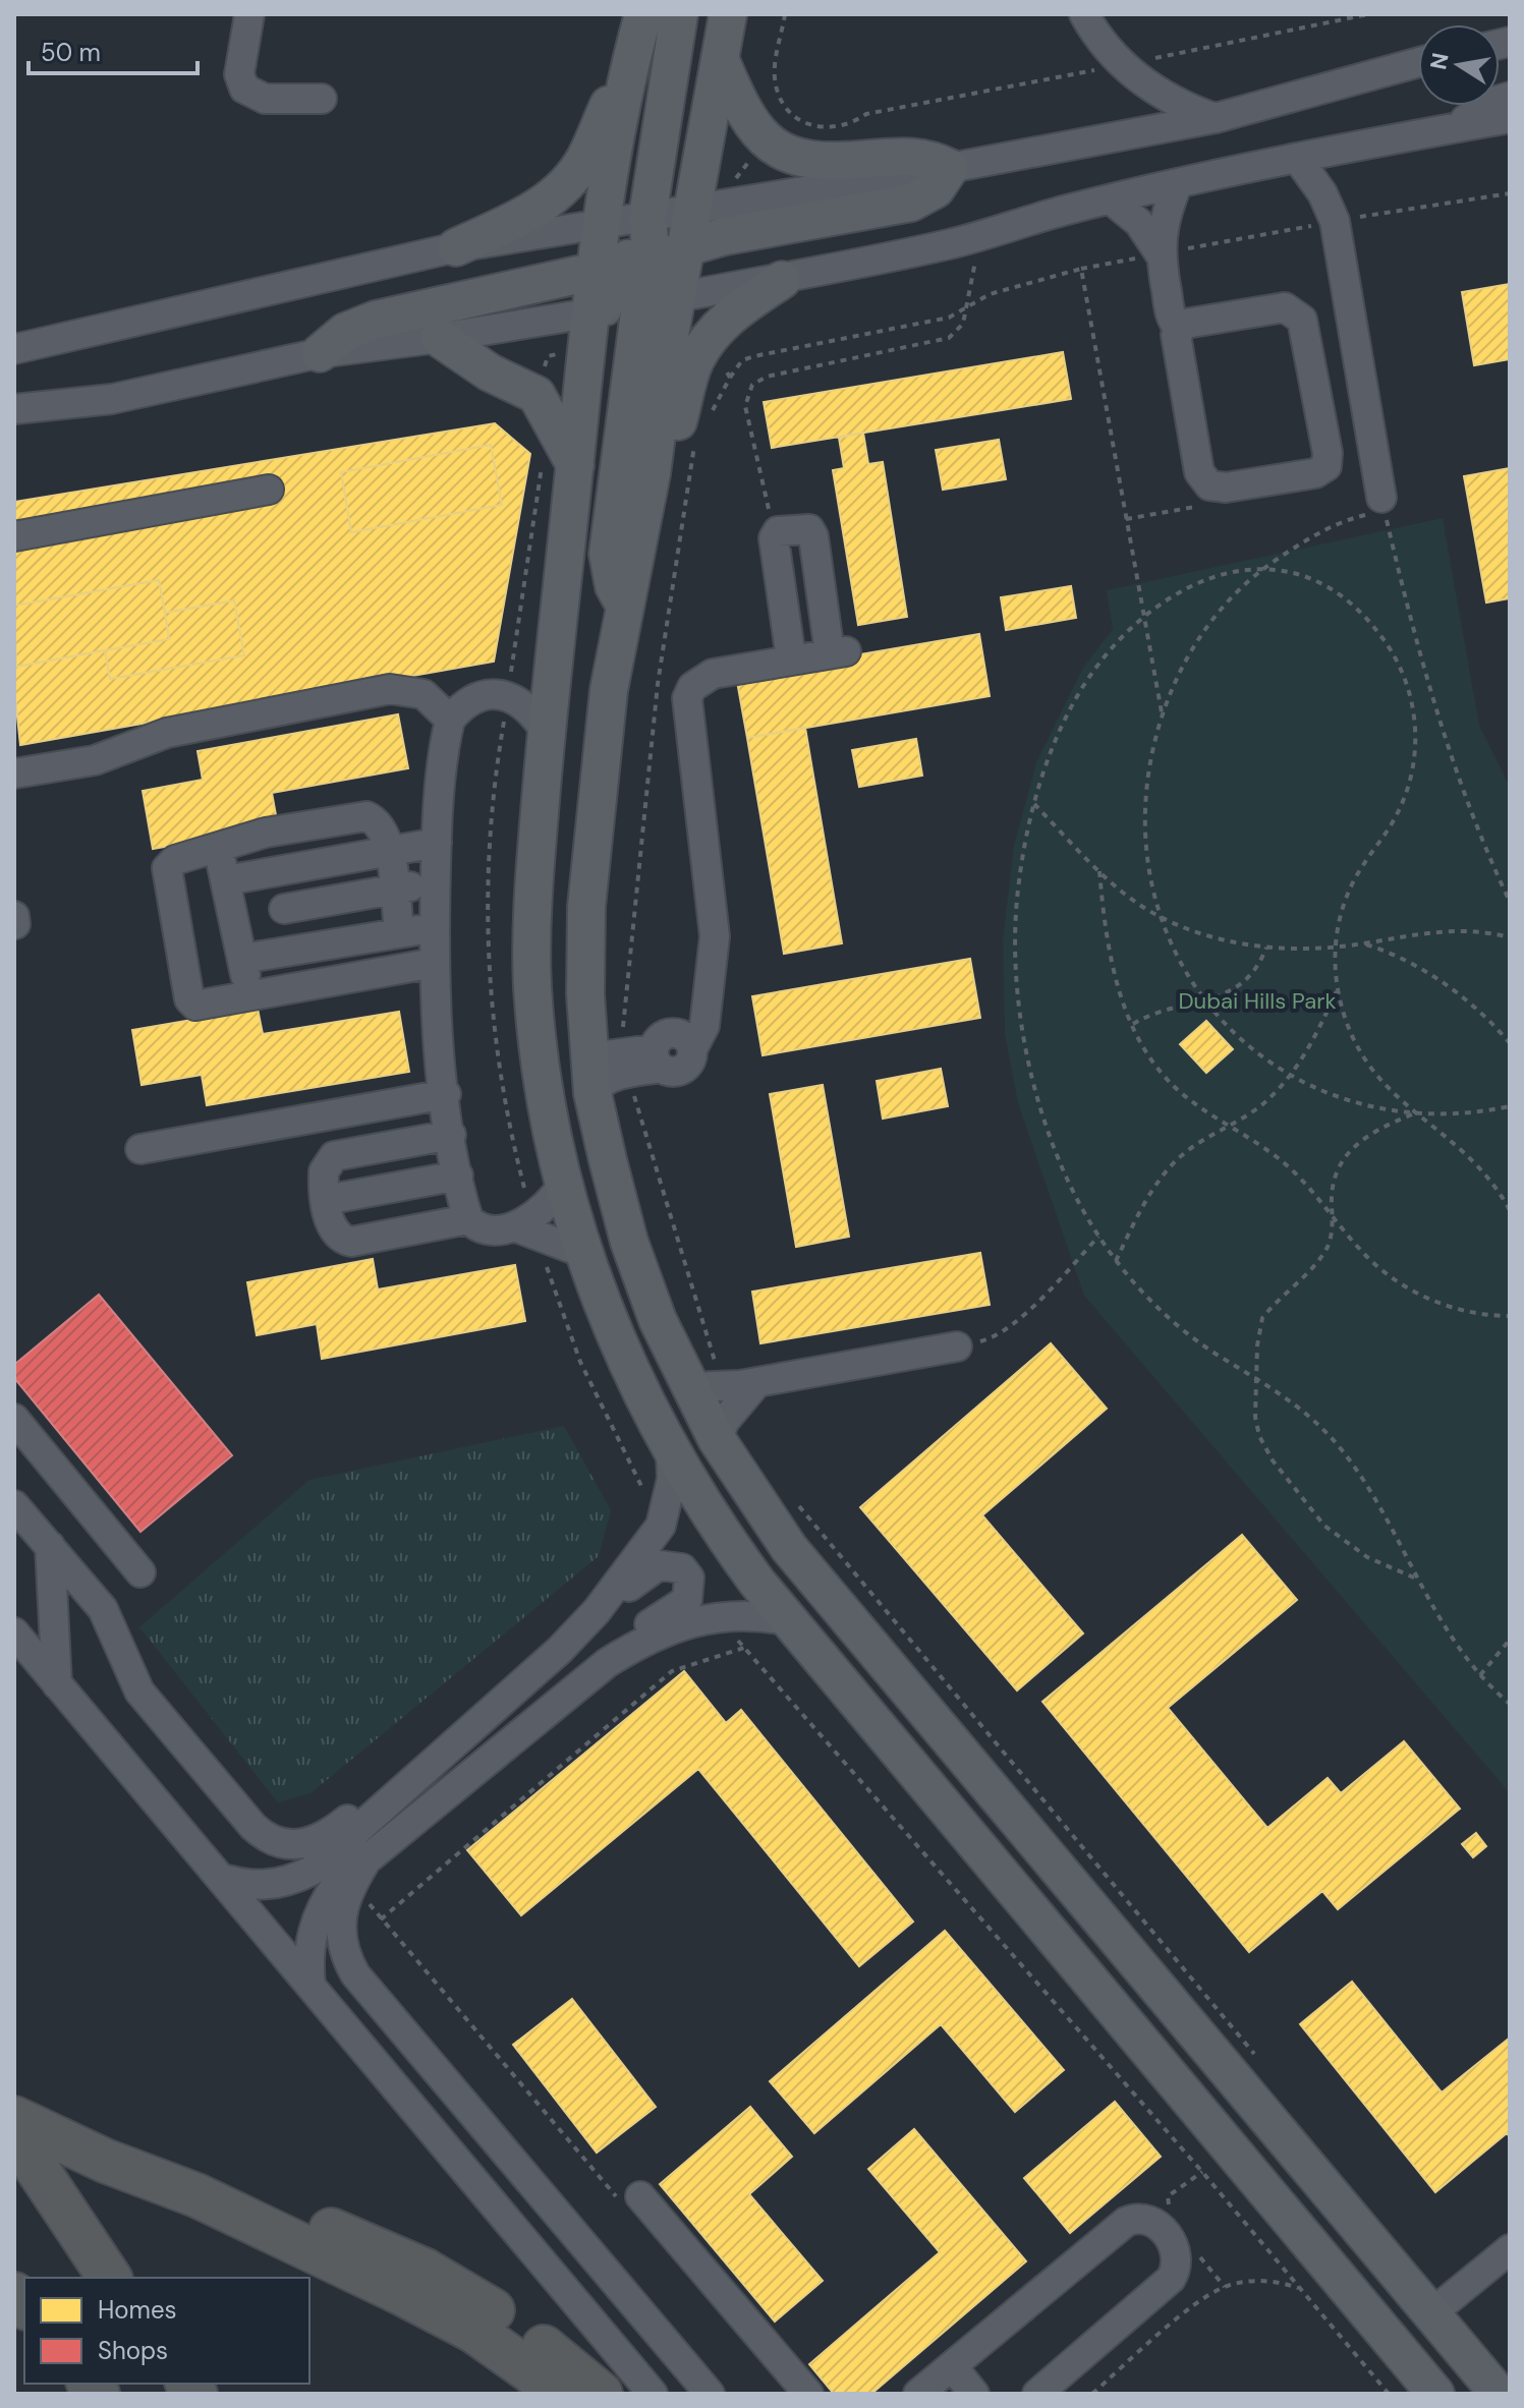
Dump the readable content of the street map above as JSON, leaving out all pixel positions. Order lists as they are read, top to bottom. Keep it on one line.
{"parks":["Dubai Hills Park"],"legend":["Homes","Shops"],"scale_bar":"50 m","north":"left"}
